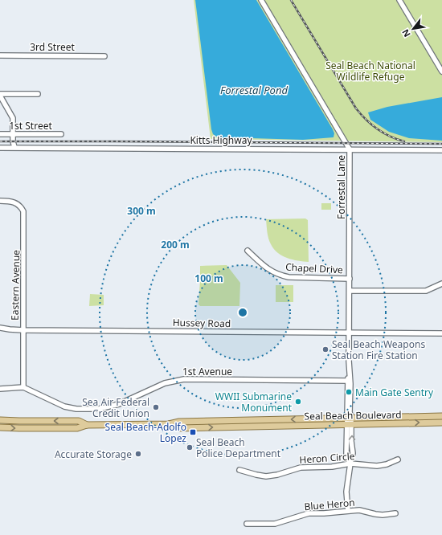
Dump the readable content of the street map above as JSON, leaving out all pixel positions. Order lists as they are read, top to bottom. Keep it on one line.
{"streets":{"main road":["Seal Beach Boulevard"],"street":["3rd Street","1st Street","Kitts Highway","Forrestal Lane","Chapel Drive","Eastern Avenue","Hussey Road","1st Avenue","Heron Circle","Blue Heron"]},"crossings":[["Kitts Highway","Forrestal Lane"],["Forrestal Lane","Chapel Drive"],["Forrestal Lane","Hussey Road"],["Forrestal Lane","1st Avenue"],["Forrestal Lane","Seal Beach Boulevard"],["Eastern Avenue","Hussey Road"],["Eastern Avenue","1st Avenue"]],"water":["Forrestal Pond"],"parks":["Seal Beach National Wildlife Refuge"],"places":{"other":["Seal Beach Weapons Station Fire Station","Main Gate Sentry","WWII Submarine Monument","Sea Air Federal Credit Union","Seal Beach Police Department","Accurate Storage"],"transit":["Seal Beach-Adolfo Lopez"]},"north":"bottom left","rings":["300 m","200 m","100 m"]}
